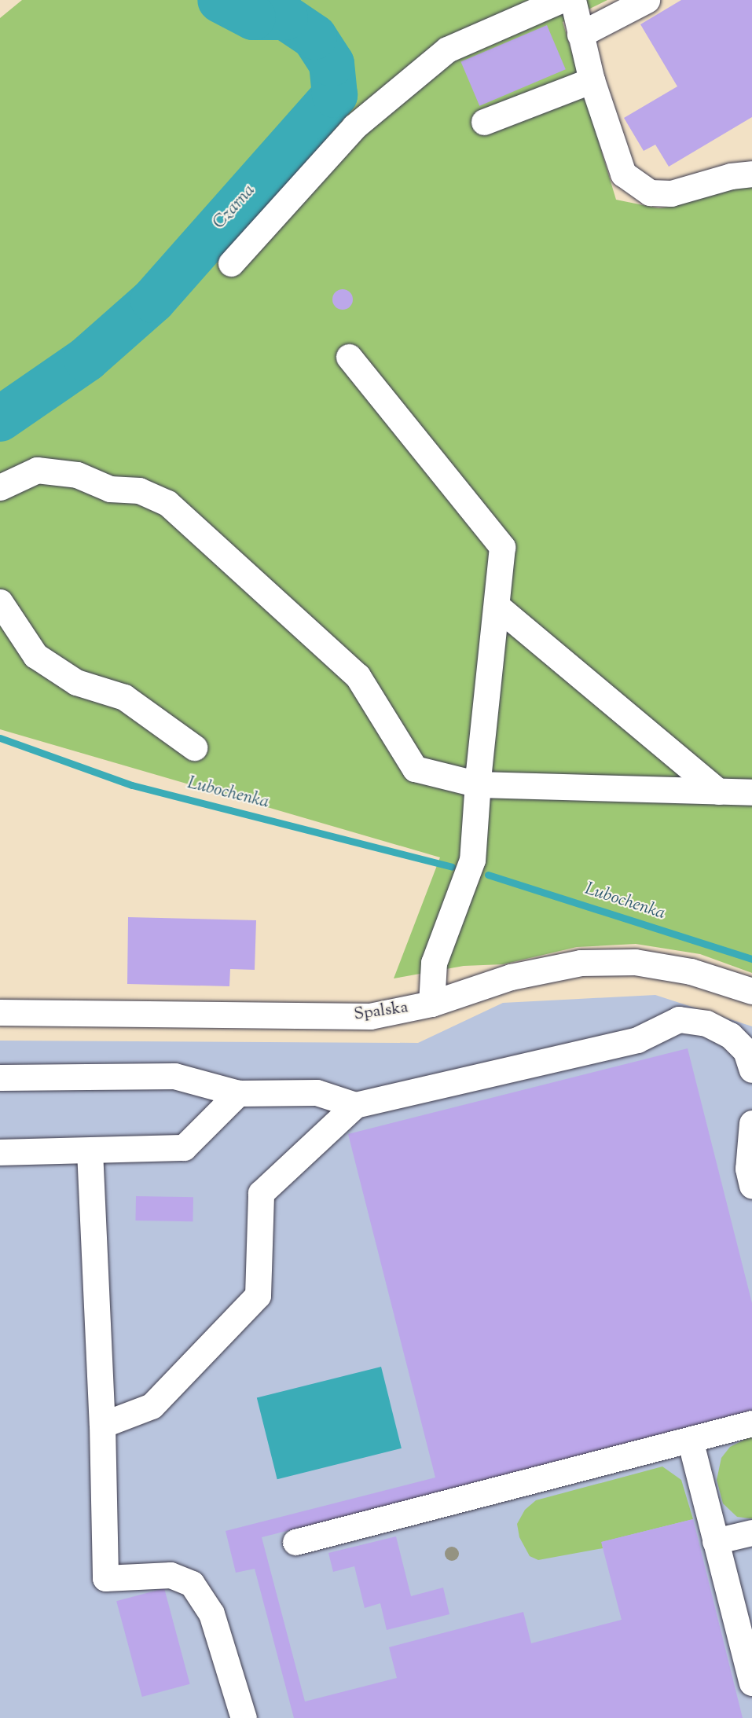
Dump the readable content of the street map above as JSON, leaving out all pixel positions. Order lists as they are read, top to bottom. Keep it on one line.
{"streets":{"lane":["Spalska"]},"water":["Czarna","Lubochenka"]}
